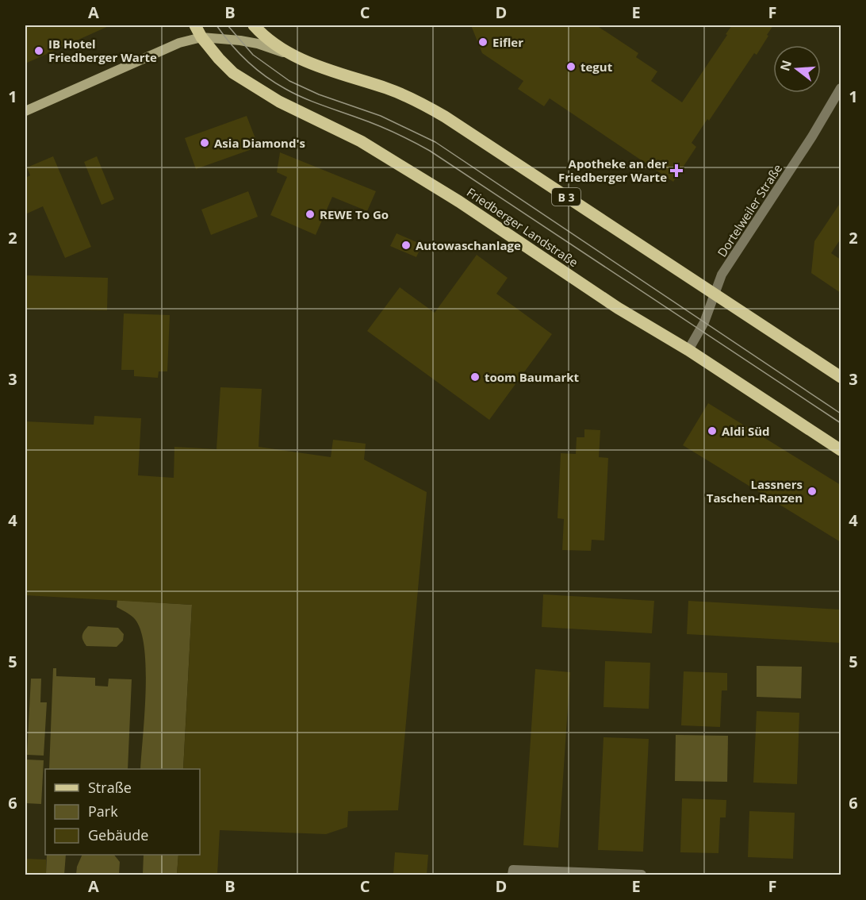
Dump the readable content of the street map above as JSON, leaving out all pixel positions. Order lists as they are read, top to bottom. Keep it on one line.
{"streets":{"main road":["B 3","Friedberger Landstraße"],"street":["Dortelweiler Straße"]},"crossings":[["B 3","Dortelweiler Straße"],["Dortelweiler Straße","Friedberger Landstraße"]],"places":{"other":["Eifler","IB Hotel Friedberger Warte","tegut","Asia Diamond's","REWE To Go","Autowaschanlage","toom Baumarkt","Aldi Süd","Lassners Taschen-Ranzen"],"health":["Apotheke an der Friedberger Warte"]},"legend":["Straße","Park","Gebäude"],"north":"left","grid":{"columns":["A","B","C","D","E","F"],"rows":["1","2","3","4","5","6"]}}
